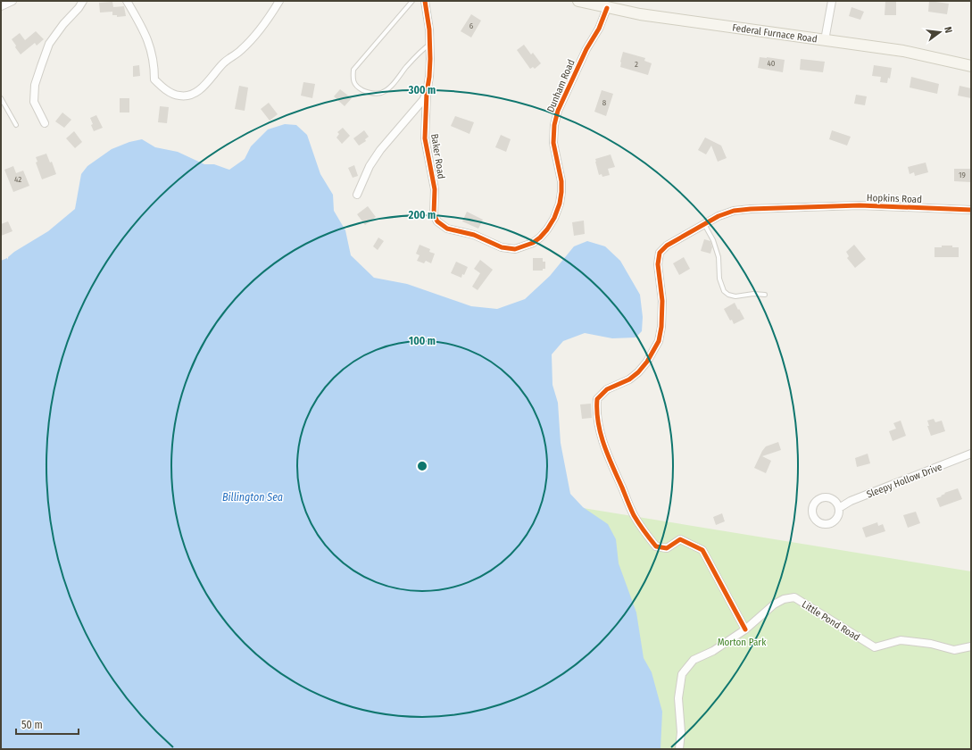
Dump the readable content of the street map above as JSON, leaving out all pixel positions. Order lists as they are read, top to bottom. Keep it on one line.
{"streets":{"main road":["Federal Furnace Road"],"street":["Dunham Road","Baker Road","Hopkins Road","Sleepy Hollow Drive","Little Pond Road"]},"crossings":[["Federal Furnace Road","Dunham Road"],["Dunham Road","Baker Road"],["Hopkins Road","Little Pond Road"]],"water":["Billington Sea"],"parks":["Morton Park"],"house_numbers":["6","40","2","8","19","42"],"scale_bar":"50 m","north":"right","rings":["300 m","200 m","100 m"]}
